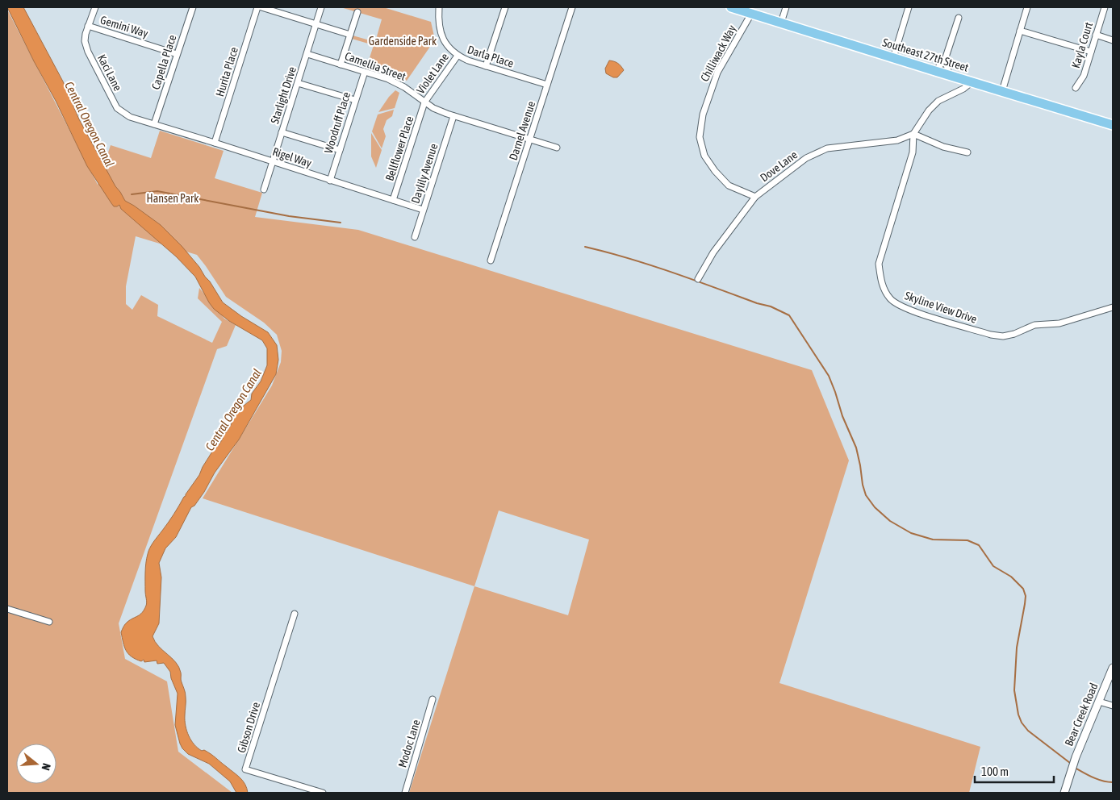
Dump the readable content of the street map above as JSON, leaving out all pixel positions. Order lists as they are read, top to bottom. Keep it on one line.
{"streets":{"main road":["Southeast 27th Street"],"street":["Gemini Way","Kayla Court","Chilliwack Way","Darla Place","Capella Place","Camellia Street","Hurita Place","Kaci Lane","Violet Lane","Starlight Drive","Woodruff Place","Darnel Avenue","Bellflower Place","Rigel Way","Dove Lane","Daylily Avenue","Skyline View Drive","Bear Creek Road","Gibson Drive","Modoc Lane"]},"crossings":[["Gemini Way","Capella Place"],["Gemini Way","Kaci Lane"],["Chilliwack Way","Southeast 27th Street"],["Chilliwack Way","Dove Lane"],["Southeast 27th Street","Skyline View Drive"],["Darla Place","Violet Lane"],["Darla Place","Darnel Avenue"],["Capella Place","Kaci Lane"],["Capella Place","Rigel Way"],["Camellia Street","Violet Lane"],["Camellia Street","Starlight Drive"],["Camellia Street","Woodruff Place"],["Camellia Street","Darnel Avenue"],["Camellia Street","Bellflower Place"],["Camellia Street","Daylily Avenue"],["Hurita Place","Rigel Way"],["Kaci Lane","Rigel Way"],["Violet Lane","Bellflower Place"],["Starlight Drive","Rigel Way"],["Woodruff Place","Rigel Way"],["Bellflower Place","Rigel Way"],["Rigel Way","Daylily Avenue"],["Dove Lane","Skyline View Drive"]],"water":["Central Oregon Canal"],"parks":["Gardenside Park","Hansen Park"],"scale_bar":"100 m","north":"right"}
